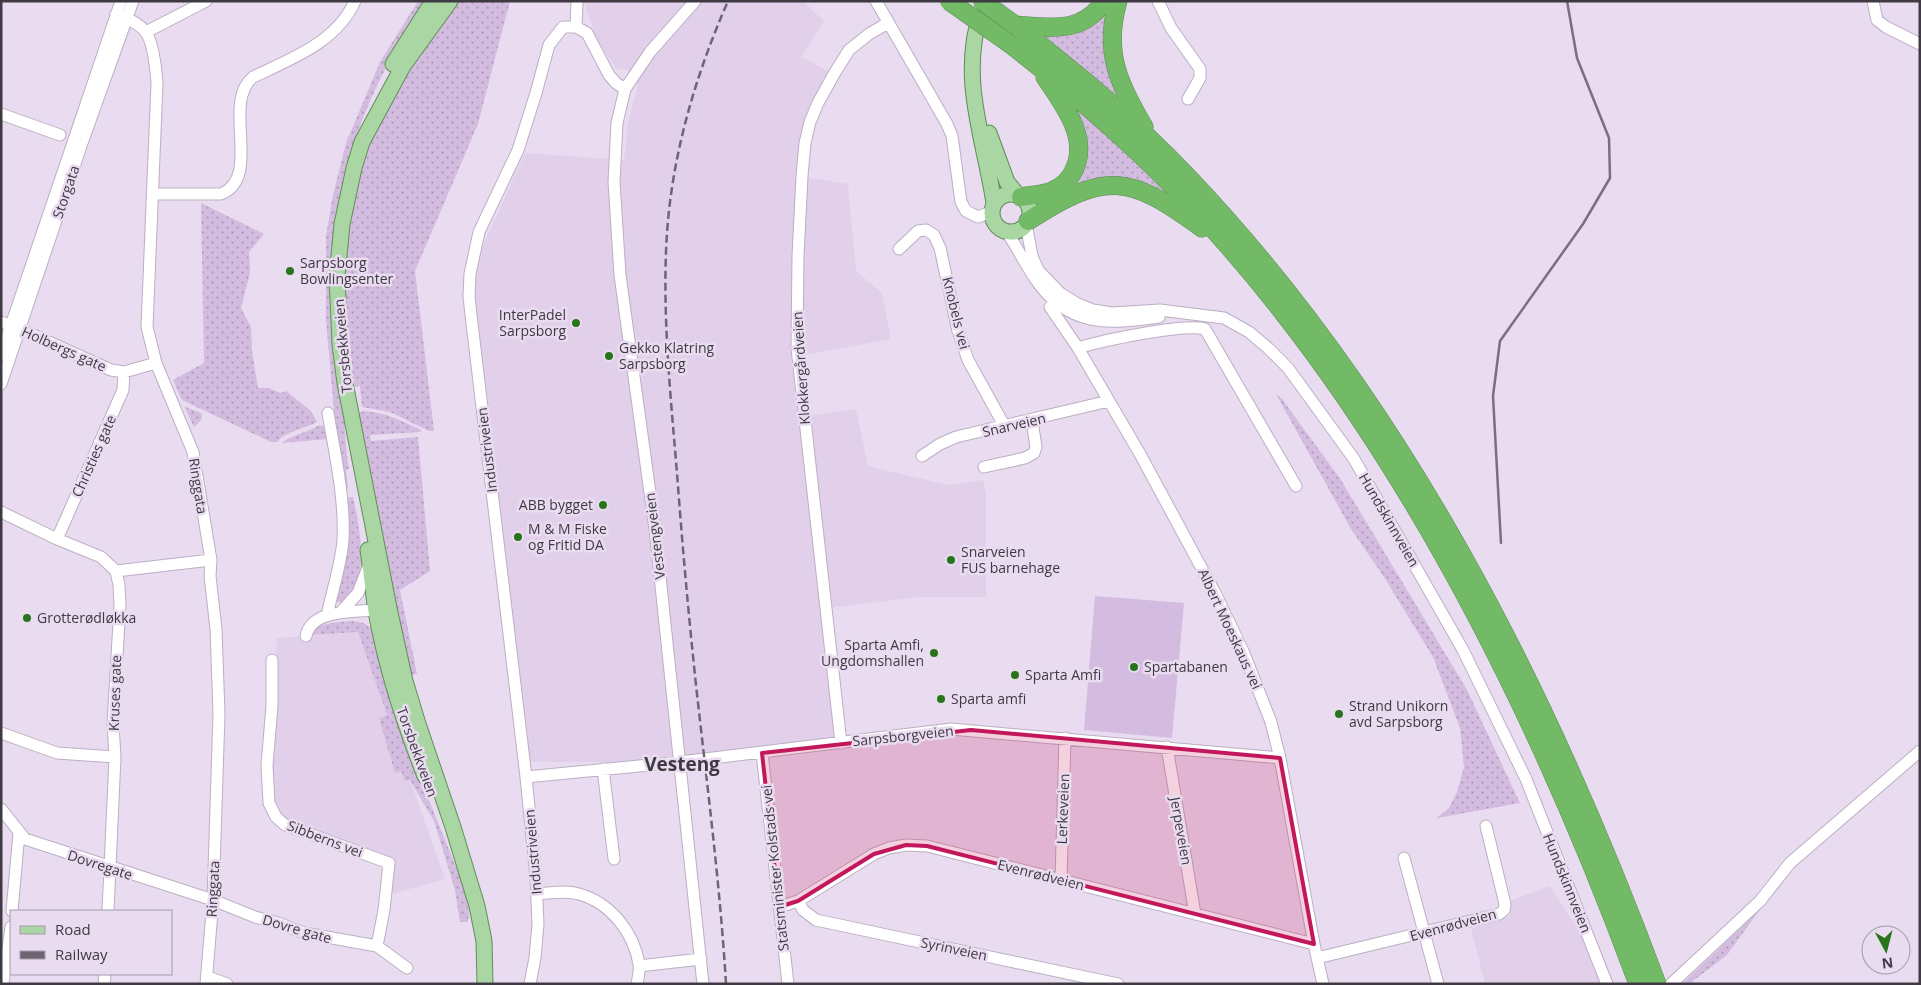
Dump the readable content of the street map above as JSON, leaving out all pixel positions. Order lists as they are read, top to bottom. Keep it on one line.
{"streets":{"main road":["Torsbekkveien"],"street":["Storgata","Knobels vei","Holbergs gate","Klokkergårdveien","Snarveien","Industriveien","Christies gate","Ringgata","Hundskinnveien","Vestengveien","Albert Moeskaus vei","Kruses gate","Sarpsborgveien","Lerkeveien","Jerpeveien","Sibberns vei","Dovregate","Statsminister Kolstads vei","Evenrødveien","Dovre gate","Syrinveien"]},"crossings":[["Storgata","Holbergs gate"],["Knobels vei","Snarveien"],["Holbergs gate","Christies gate"],["Holbergs gate","Ringgata"],["Klokkergårdveien","Sarpsborgveien"],["Snarveien","Albert Moeskaus vei"],["Industriveien","Sarpsborgveien"],["Ringgata","Dovregate"],["Ringgata","Dovre gate"],["Vestengveien","Sarpsborgveien"],["Albert Moeskaus vei","Sarpsborgveien"],["Albert Moeskaus vei","Evenrødveien"],["Kruses gate","Dovregate"],["Sarpsborgveien","Lerkeveien"],["Sarpsborgveien","Jerpeveien"],["Sarpsborgveien","Statsminister Kolstads vei"],["Lerkeveien","Evenrødveien"],["Jerpeveien","Evenrødveien"],["Sibberns vei","Dovre gate"],["Dovregate","Dovre gate"],["Statsminister Kolstads vei","Evenrødveien"],["Evenrødveien","Syrinveien"]],"districts":["Vesteng"],"places":["Sarpsborg Bowlingsenter","InterPadel Sarpsborg","Gekko Klatring Sarpsborg","ABB bygget","M & M Fiske og Fritid DA","Snarveien FUS barnehage","Grotterødløkka","Sparta Amfi, Ungdomshallen","Spartabanen","Sparta Amfi","Sparta amfi","Strand Unikorn avd Sarpsborg"],"legend":["Road","Railway"],"north":"bottom"}
